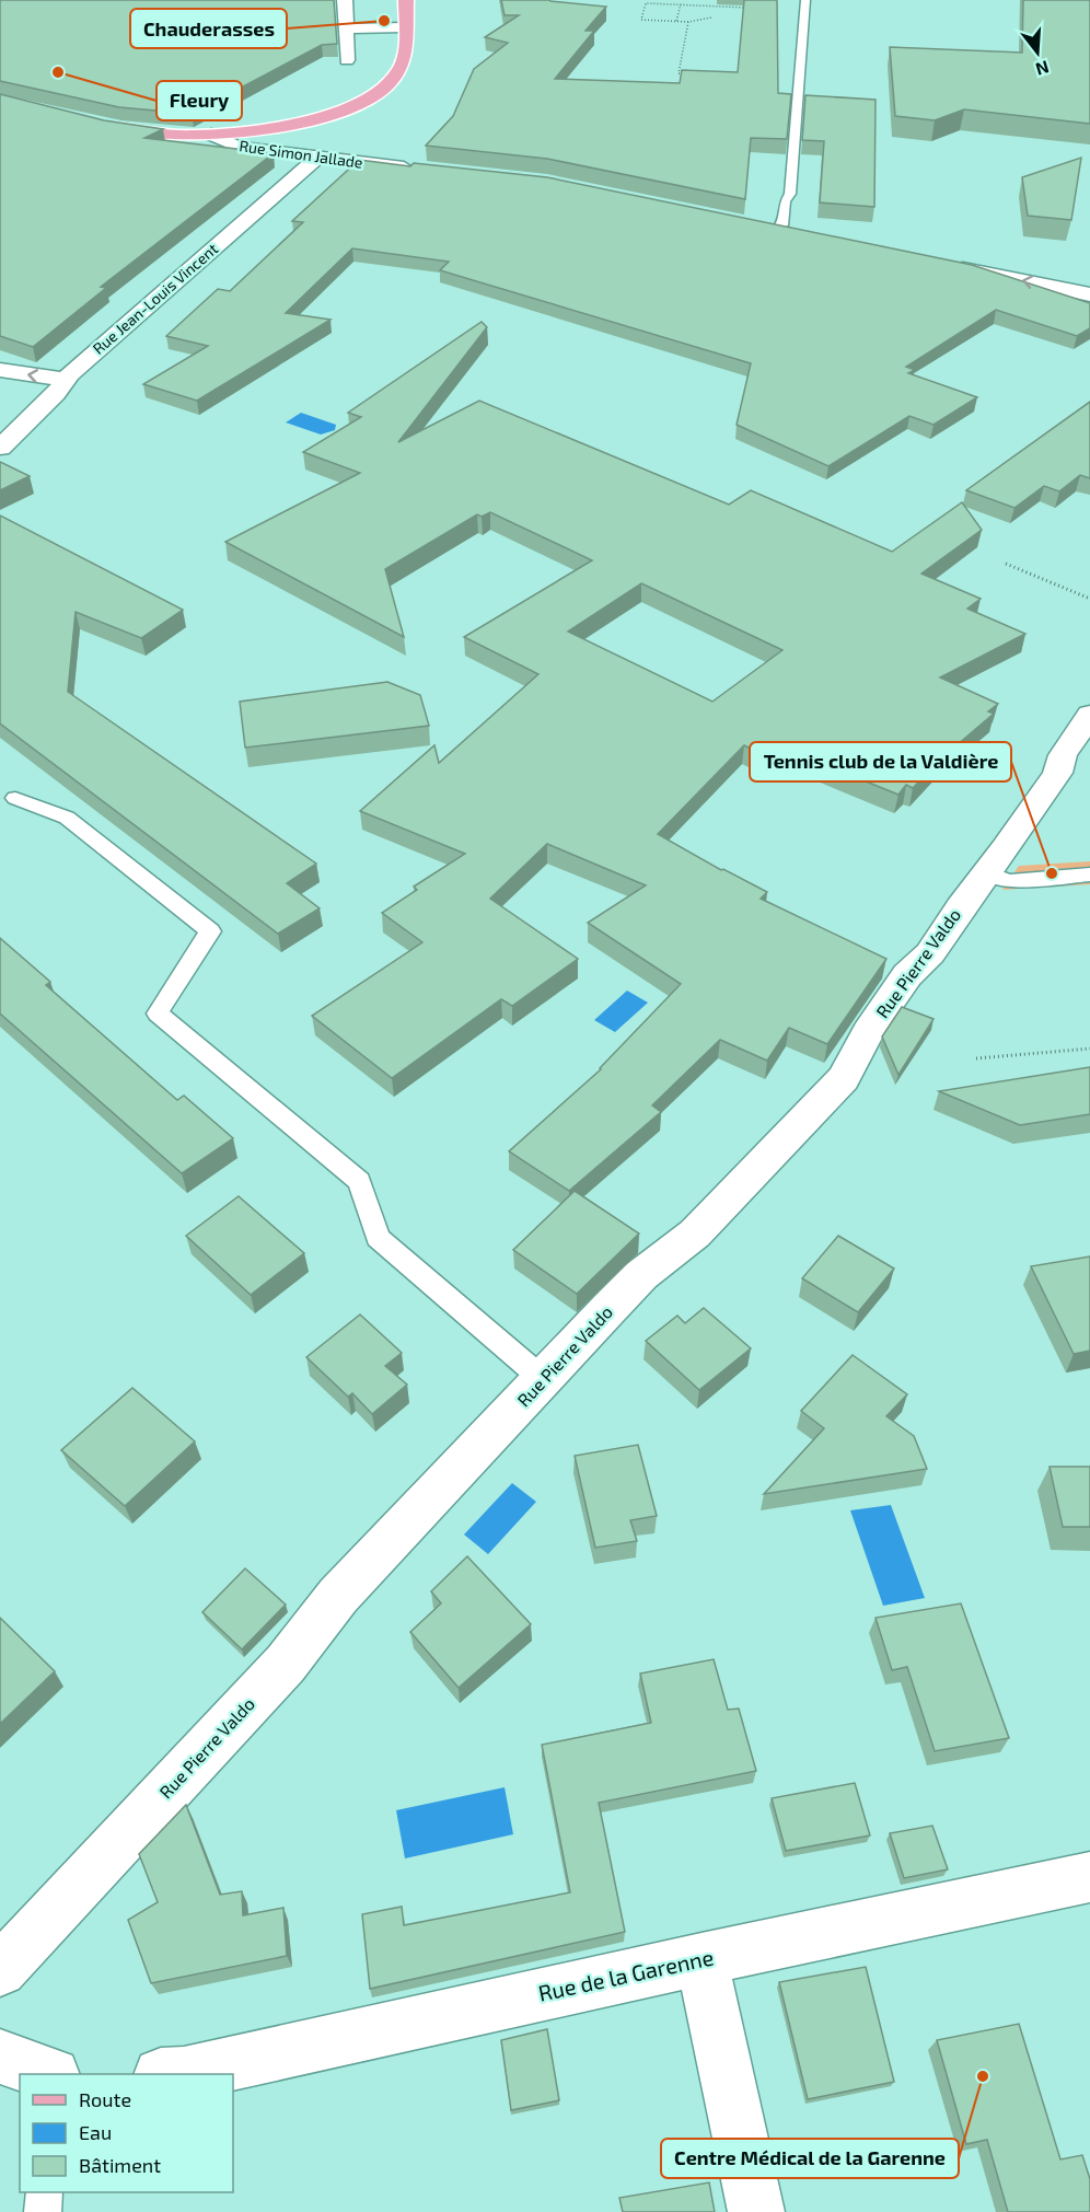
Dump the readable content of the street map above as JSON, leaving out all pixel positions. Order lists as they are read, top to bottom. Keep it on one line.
{"streets":{"street":["Rue Simon Jallade","Rue Jean-Louis Vincent","Rue Pierre Valdo","Rue de la Garenne"]},"crossings":[["Rue Simon Jallade","Rue Jean-Louis Vincent"]],"places":["Chauderasses","Fleury","Tennis club de la Valdière","Centre Médical de la Garenne"],"legend":["Route","Eau","Bâtiment"],"north":"bottom"}
